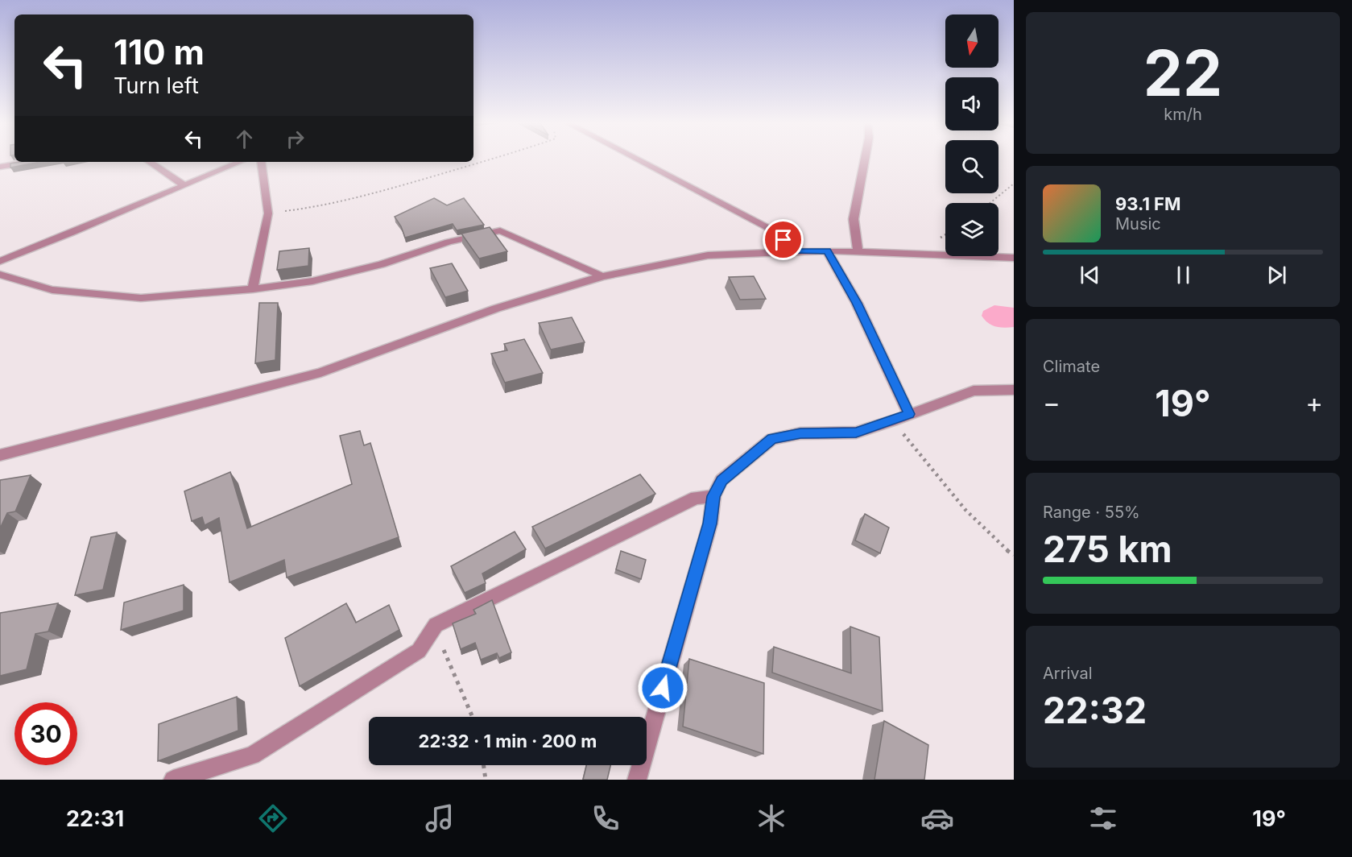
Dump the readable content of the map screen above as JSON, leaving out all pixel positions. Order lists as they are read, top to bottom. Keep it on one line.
{"north":"bottom","page":{"tile":[["22","km/h"],"Climate",["Range · 55%","275 km"],["Arrival","22:32"]],"turn":["110 m","Turn left"],"song":["93.1 FM","Music"],"heat":["−","19°","+"],"limit":"30","trip":"22:32 · 1 min · 200 m","tabs":["22:31","19°"]}}
